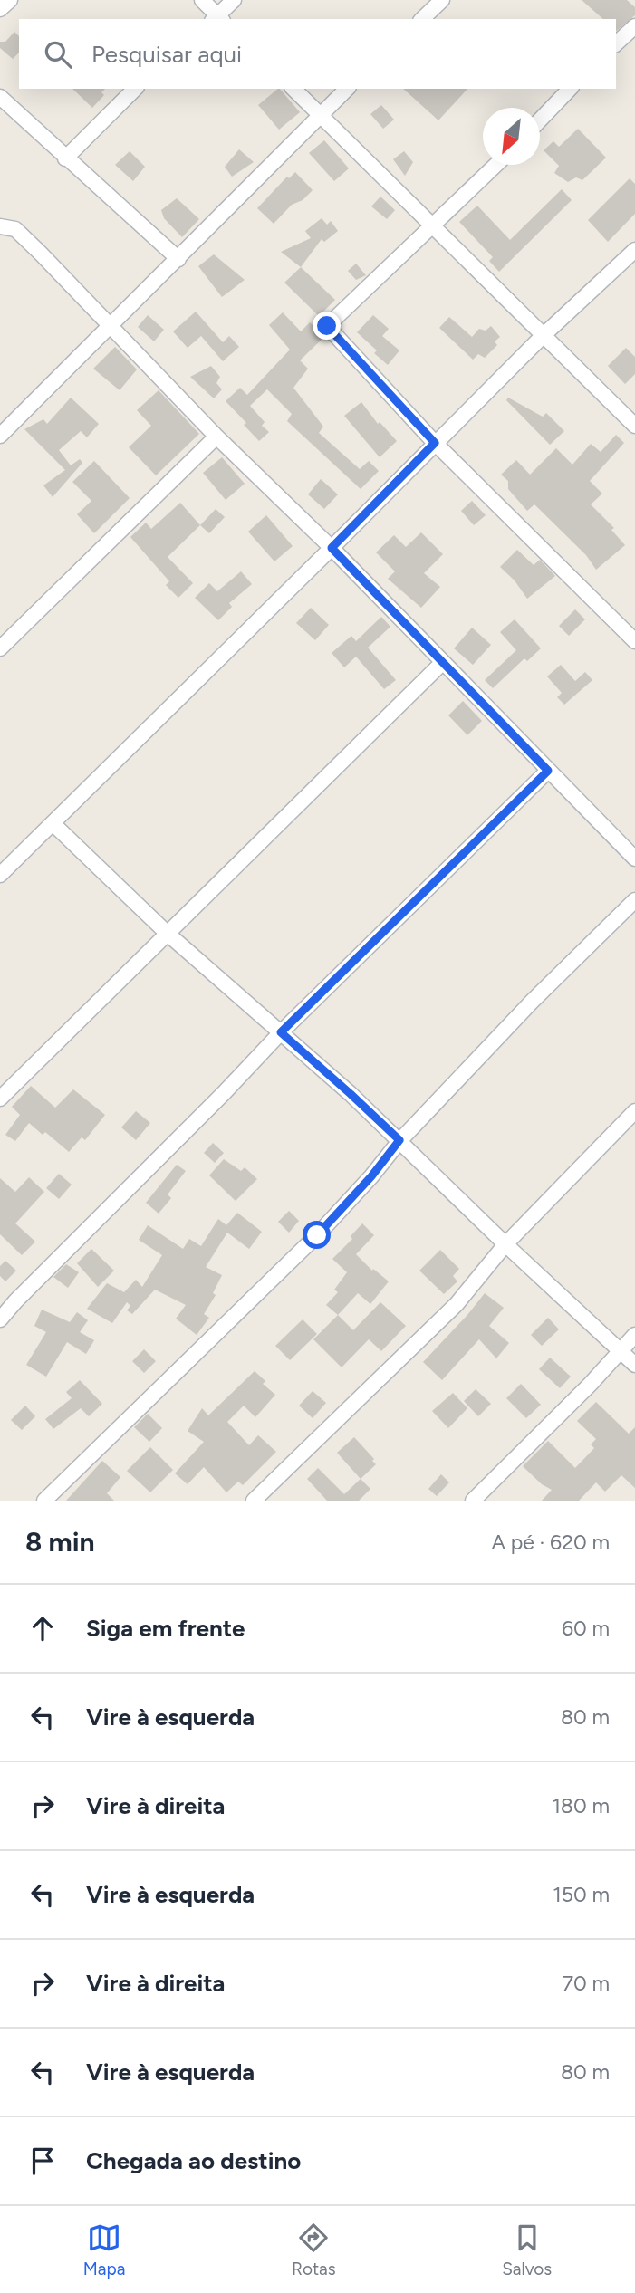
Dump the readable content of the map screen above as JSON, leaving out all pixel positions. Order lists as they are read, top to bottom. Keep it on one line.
{"north":"bottom left","page":{"search":"Pesquisar aqui","heading":["8 min","A pé · 620 m"],"list":[["Siga em frente","60 m"],["Vire à esquerda","80 m"],["Vire à direita","180 m"],["Vire à esquerda","150 m"],["Vire à direita","70 m"],["Vire à esquerda","80 m"],"Chegada ao destino"],"nav":["Mapa","Rotas","Salvos"]}}
